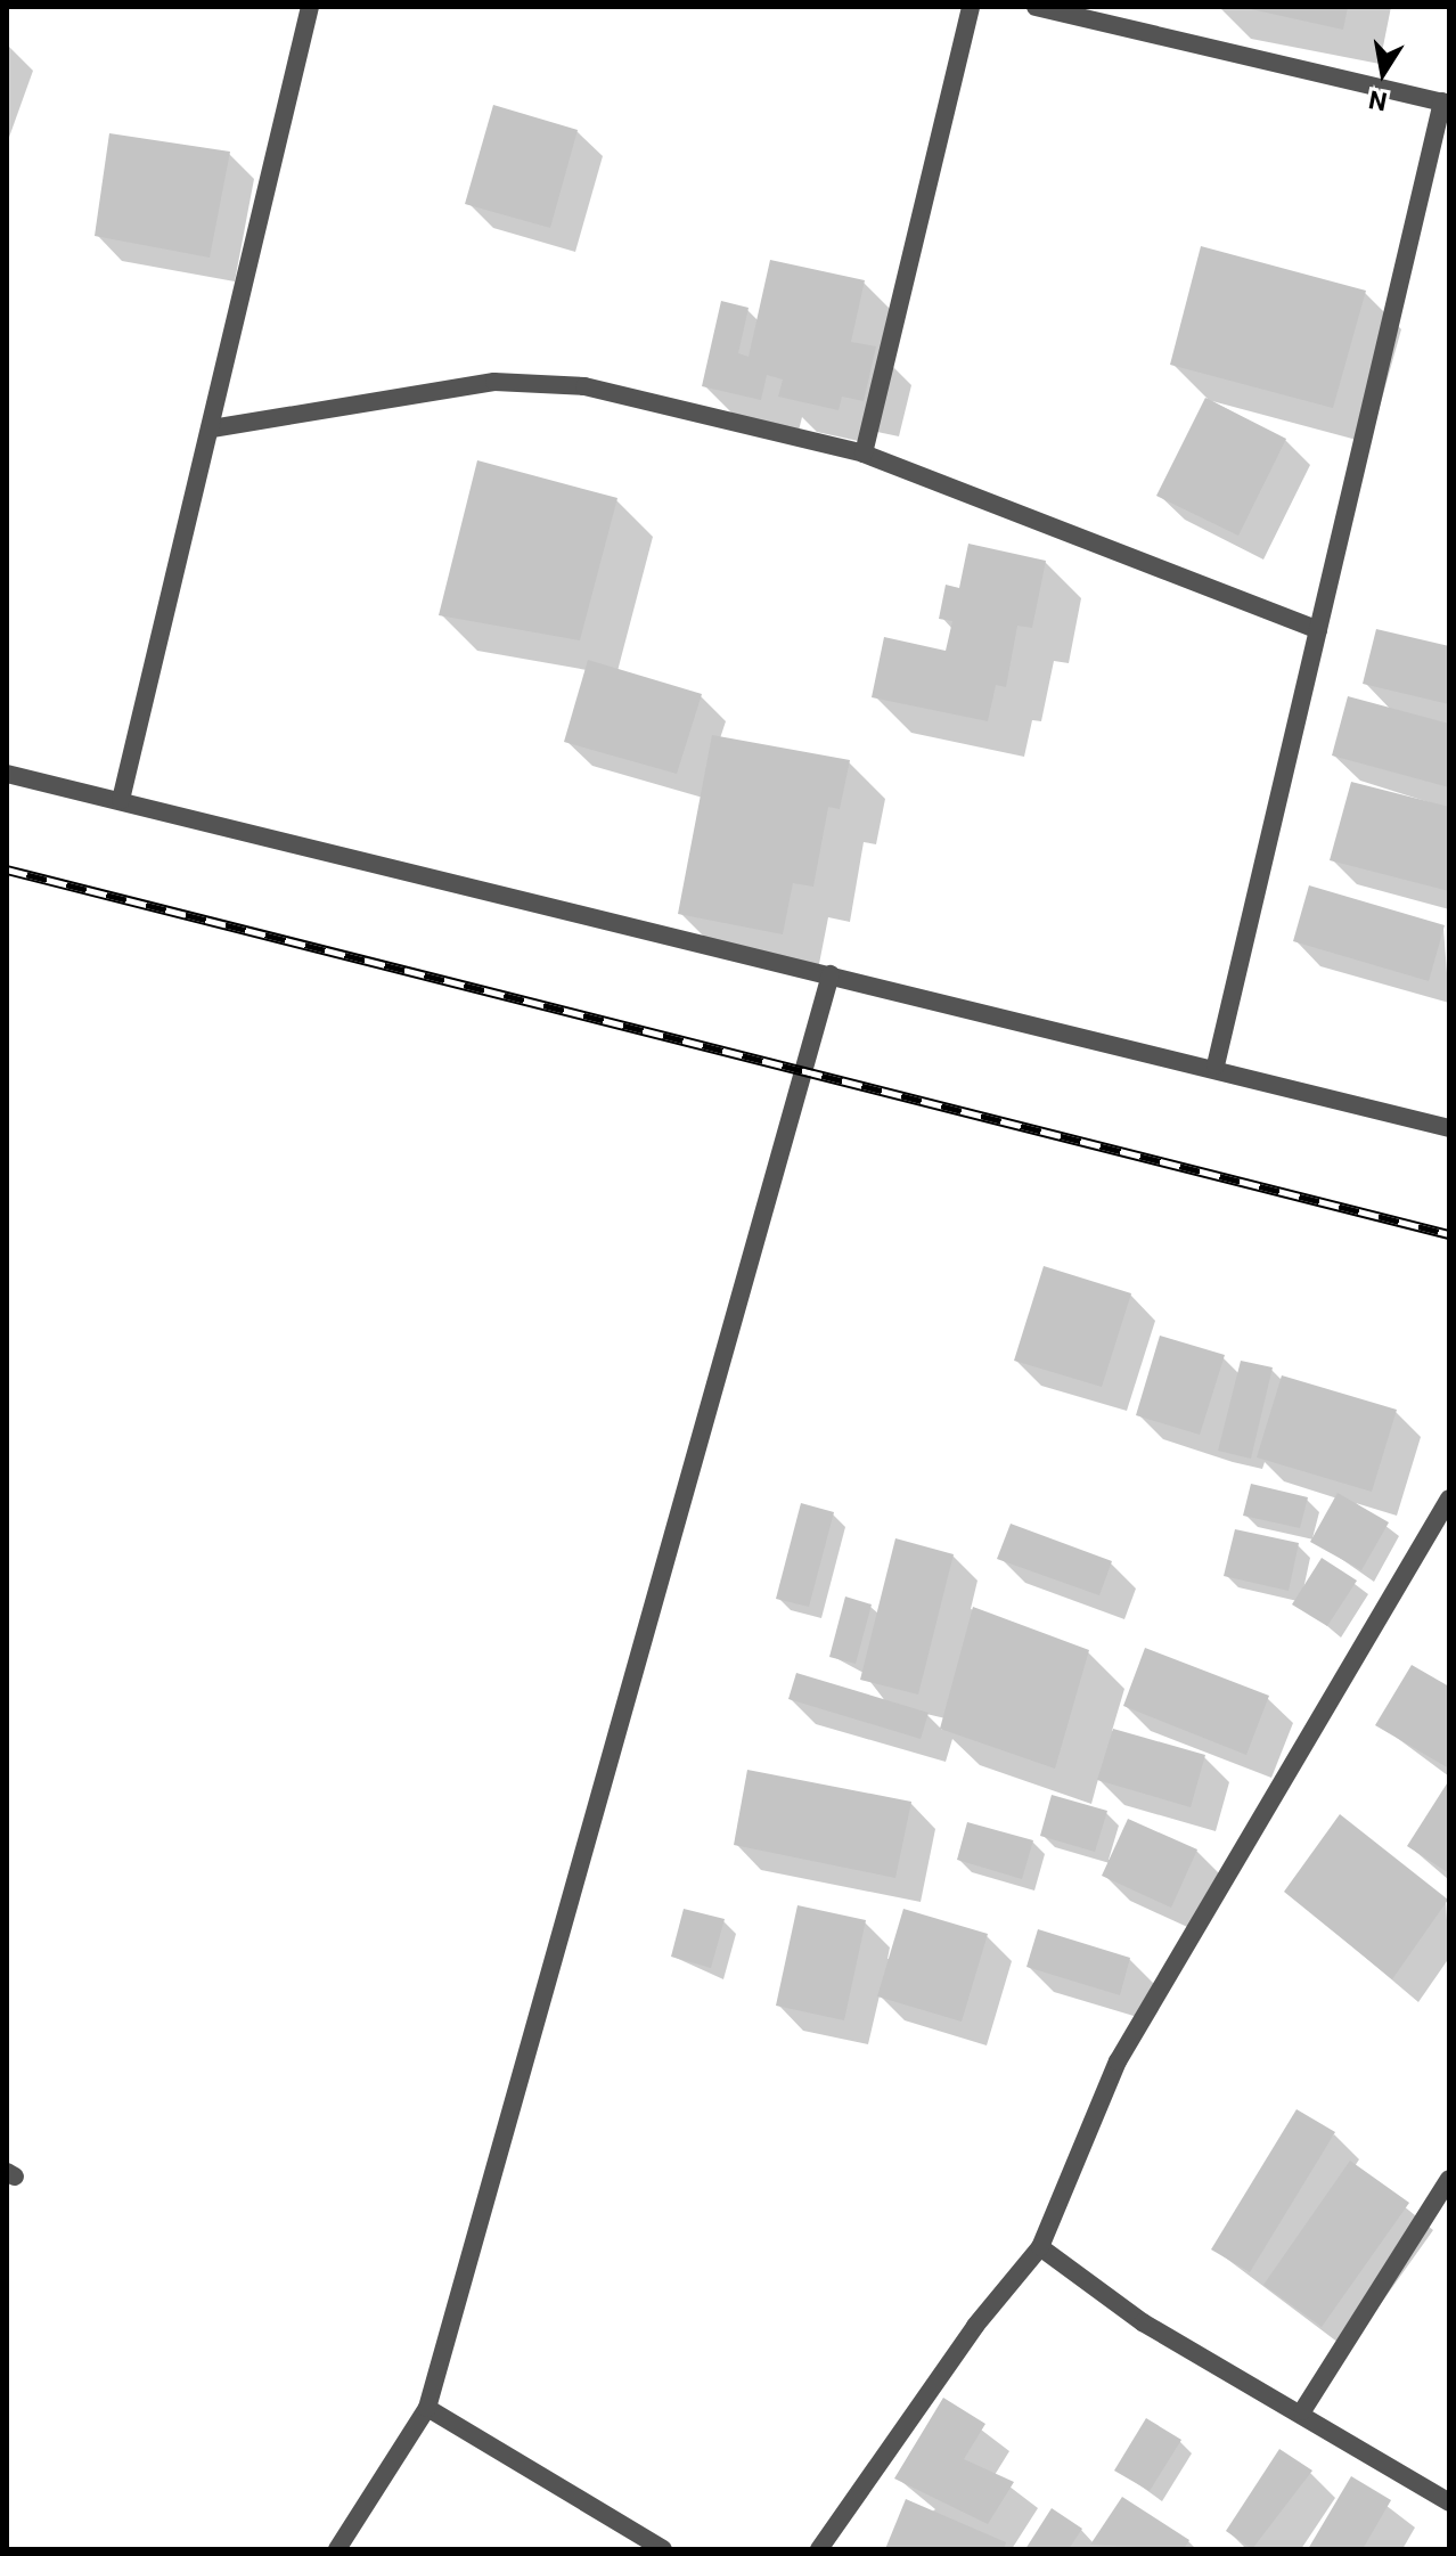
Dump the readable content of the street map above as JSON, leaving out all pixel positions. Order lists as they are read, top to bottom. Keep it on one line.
{"north":"bottom"}
